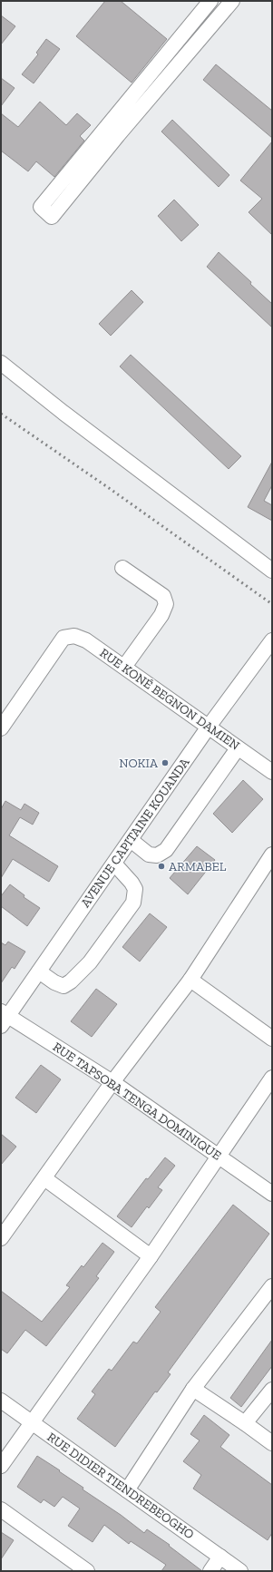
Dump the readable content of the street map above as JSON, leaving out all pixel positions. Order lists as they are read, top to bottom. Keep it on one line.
{"streets":{"street":["RUE KONÉ BEGNON DAMIEN","AVENUE CAPITAINE KOUANDA","RUE TAPSOBA TENGA DOMINIQUE","RUE DIDIER TIENDREBEOGHO"]},"crossings":[["RUE KONÉ BEGNON DAMIEN","AVENUE CAPITAINE KOUANDA"],["AVENUE CAPITAINE KOUANDA","RUE TAPSOBA TENGA DOMINIQUE"]],"places":["NOKIA","ARMABEL"]}
